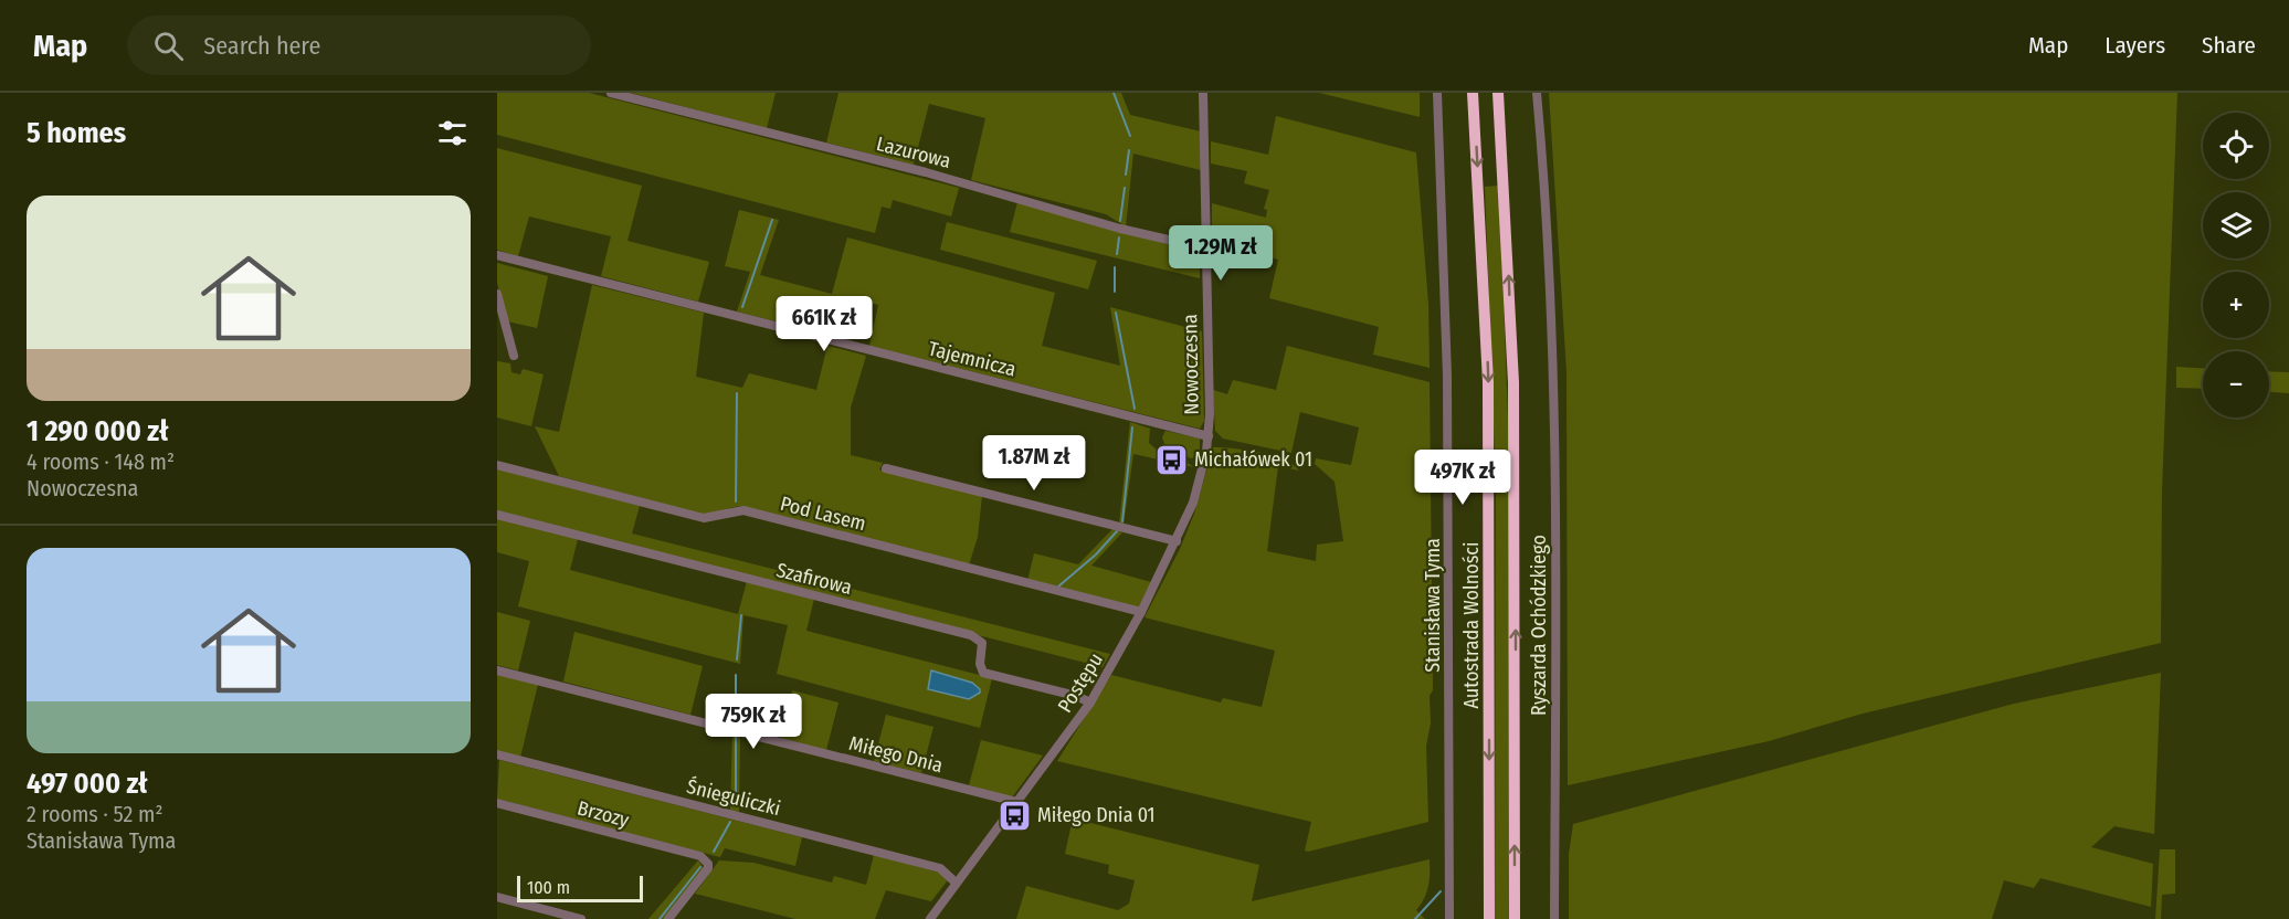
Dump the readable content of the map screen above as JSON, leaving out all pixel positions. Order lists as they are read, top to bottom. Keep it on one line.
{"streets":{"highway":["Autostrada Wolności"],"street":["Lazurowa","Tajemnicza","Nowoczesna","Pod Lasem","Szafirowa","Stanisława Tyma","Ryszarda Ochódzkiego","Postępu","Miłego Dnia","Śnieguliczki","Brzozy"]},"crossings":[["Lazurowa","Nowoczesna"],["Tajemnicza","Nowoczesna"],["Tajemnicza","Postępu"],["Nowoczesna","Postępu"],["Pod Lasem","Postępu"],["Szafirowa","Postępu"],["Postępu","Miłego Dnia"],["Postępu","Śnieguliczki"]],"places":{"bus stop":["Michałówek 01","Miłego Dnia 01"]},"scale_bar":"100 m","page":{"header":"Map","search":"Search here","nav":["Map","Layers","Share"],"heading":"5 homes","map_buttons":["+","−"],"list":[{"name":"1 290 000 zł","note":"4 rooms · 148 m² · Nowoczesna"},{"name":"497 000 zł","note":"2 rooms · 52 m² · Stanisława Tyma"}],"price":["1.29M zł","661K zł","1.87M zł","497K zł","759K zł"],"scale":"100 m"}}
